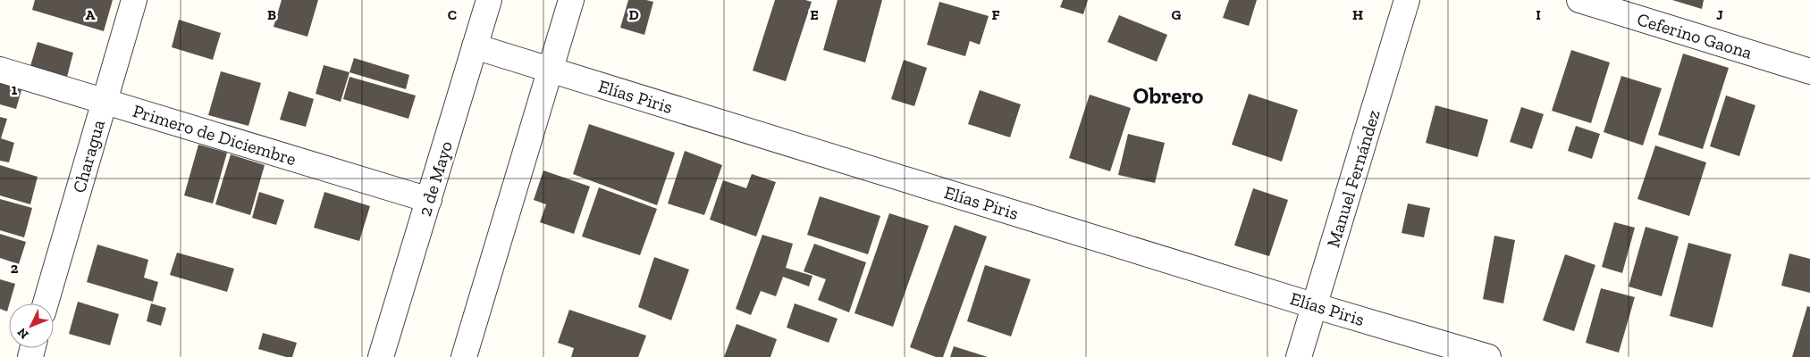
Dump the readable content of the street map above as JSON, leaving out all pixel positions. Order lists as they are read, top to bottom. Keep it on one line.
{"streets":{"street":["Ceferino Gaona","Elías Piris","Primero de Diciembre","Charagua","2 de Mayo","Manuel Fernández"]},"crossings":[["Elías Piris","2 de Mayo"],["Elías Piris","Manuel Fernández"],["Primero de Diciembre","Charagua"],["Primero de Diciembre","2 de Mayo"]],"districts":["Obrero"],"north":"bottom left","grid":{"columns":["A","B","C","D","E","F","G","H","I","J"],"rows":["1","2"]}}
